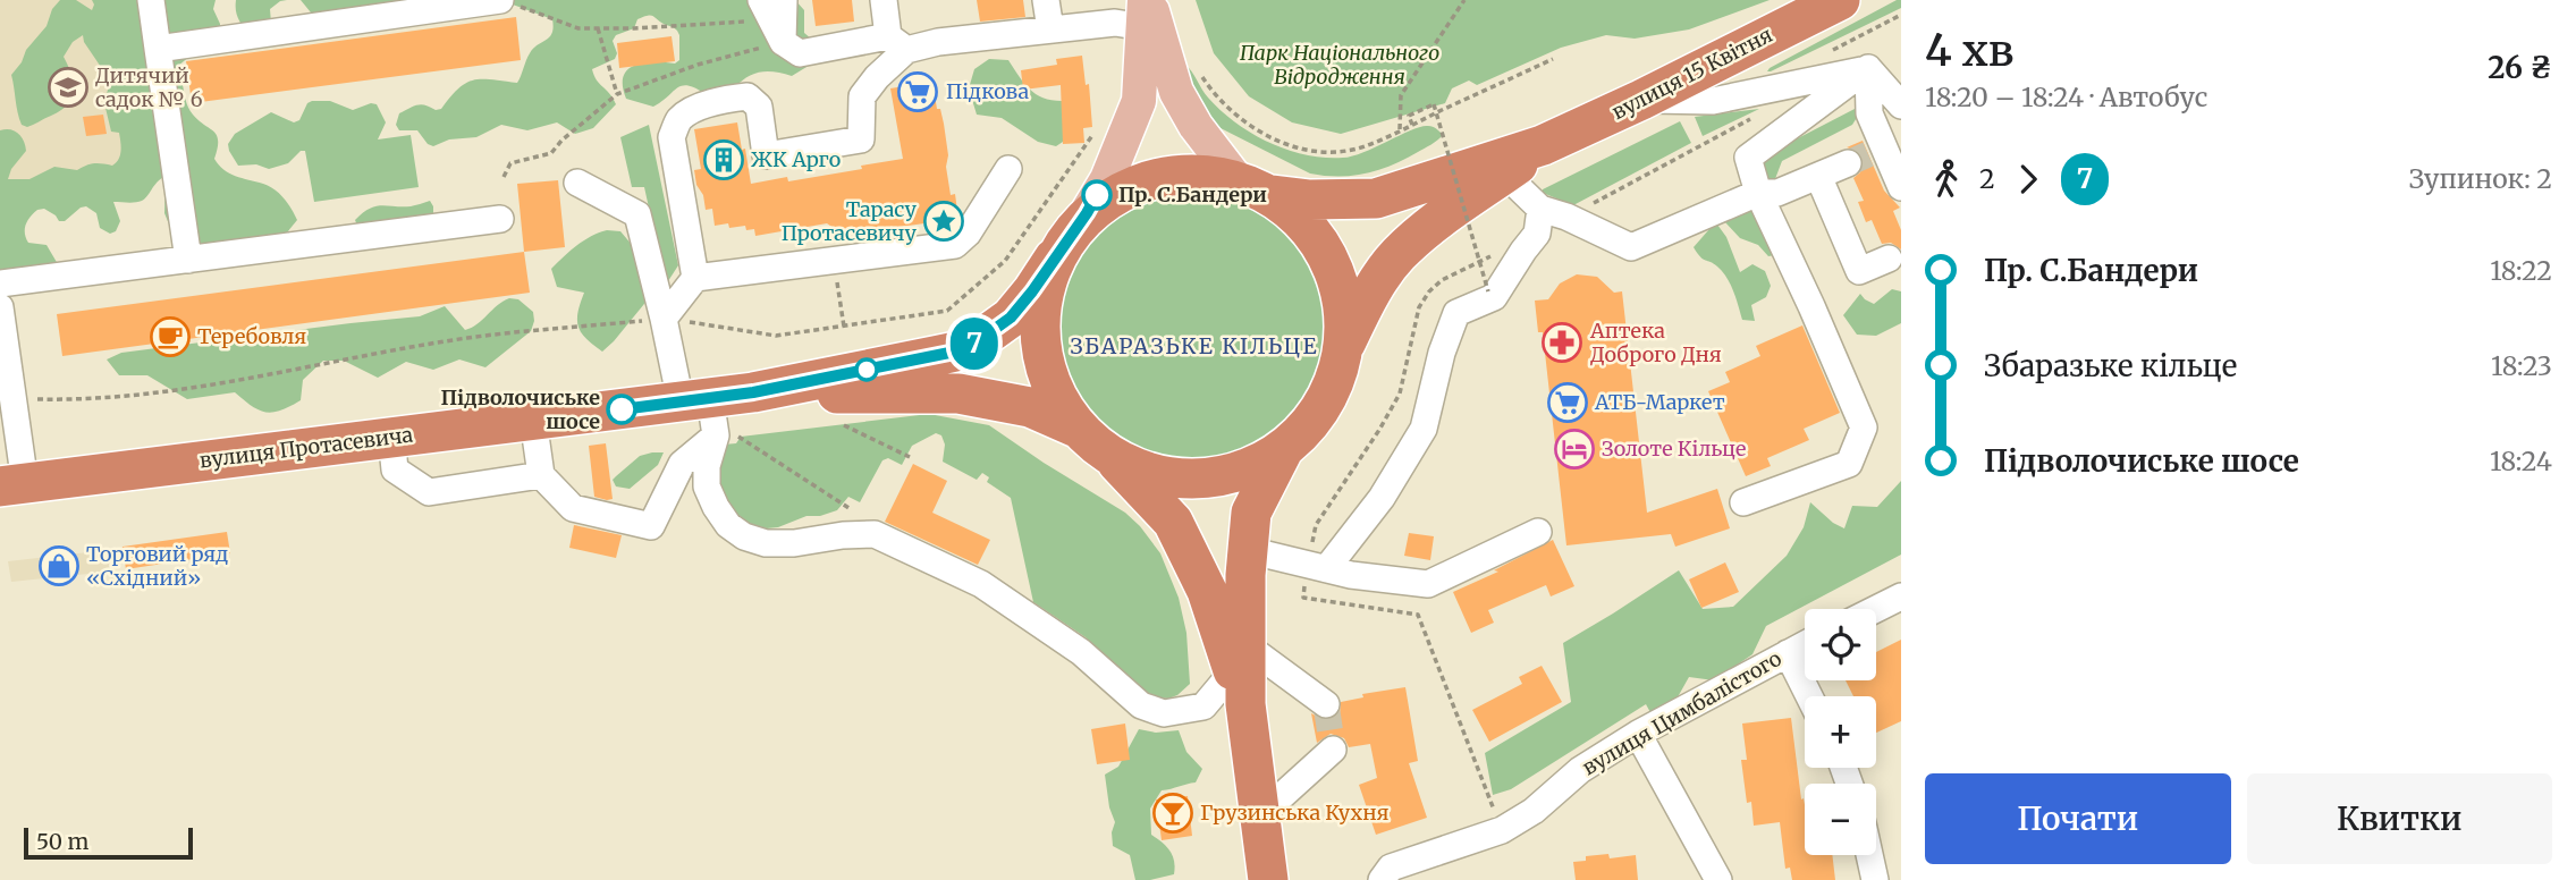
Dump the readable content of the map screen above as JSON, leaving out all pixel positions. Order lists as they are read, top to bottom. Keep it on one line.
{"streets":{"highway":["вулиця 15 Квітня","вулиця Протасевича"],"lane":["вулиця Цимбалістого"]},"districts":["ЗБАРАЗЬКЕ КІЛЬЦЕ"],"parks":["Парк Національного Відродження"],"places":{"school or university":["Дитячий садок № 6"],"supermarket":["Підкова","АТБ-Маркет"],"building":["ЖК Арго"],"other":["Пр. С.Бандери","Підволочиське шосе"],"place":["Тарасу Протасевичу"],"cafe":["Теребовля"],"pharmacy":["Аптека Доброго Дня"],"hotel":["Золоте Кільце"],"shop":["Торговий ряд «Східний»"],"bar":["Грузинська Кухня"]},"lines":["bus line 7"],"scale_bar":"50 m","page":{"on_map":"7","heading":["4 хв","18:20 – 18:24 · Автобус","26 ₴"],"legs":["2","7","Зупинок: 2"],"list":[{"name":"Пр. С.Бандери","value":"18:22"},{"name":"Збаразьке кільце","value":"18:23"},{"name":"Підволочиське шосе","value":"18:24"}],"map_buttons":["+","−"],"buttons":["Почати","Квитки"],"scale":"50 m"}}
